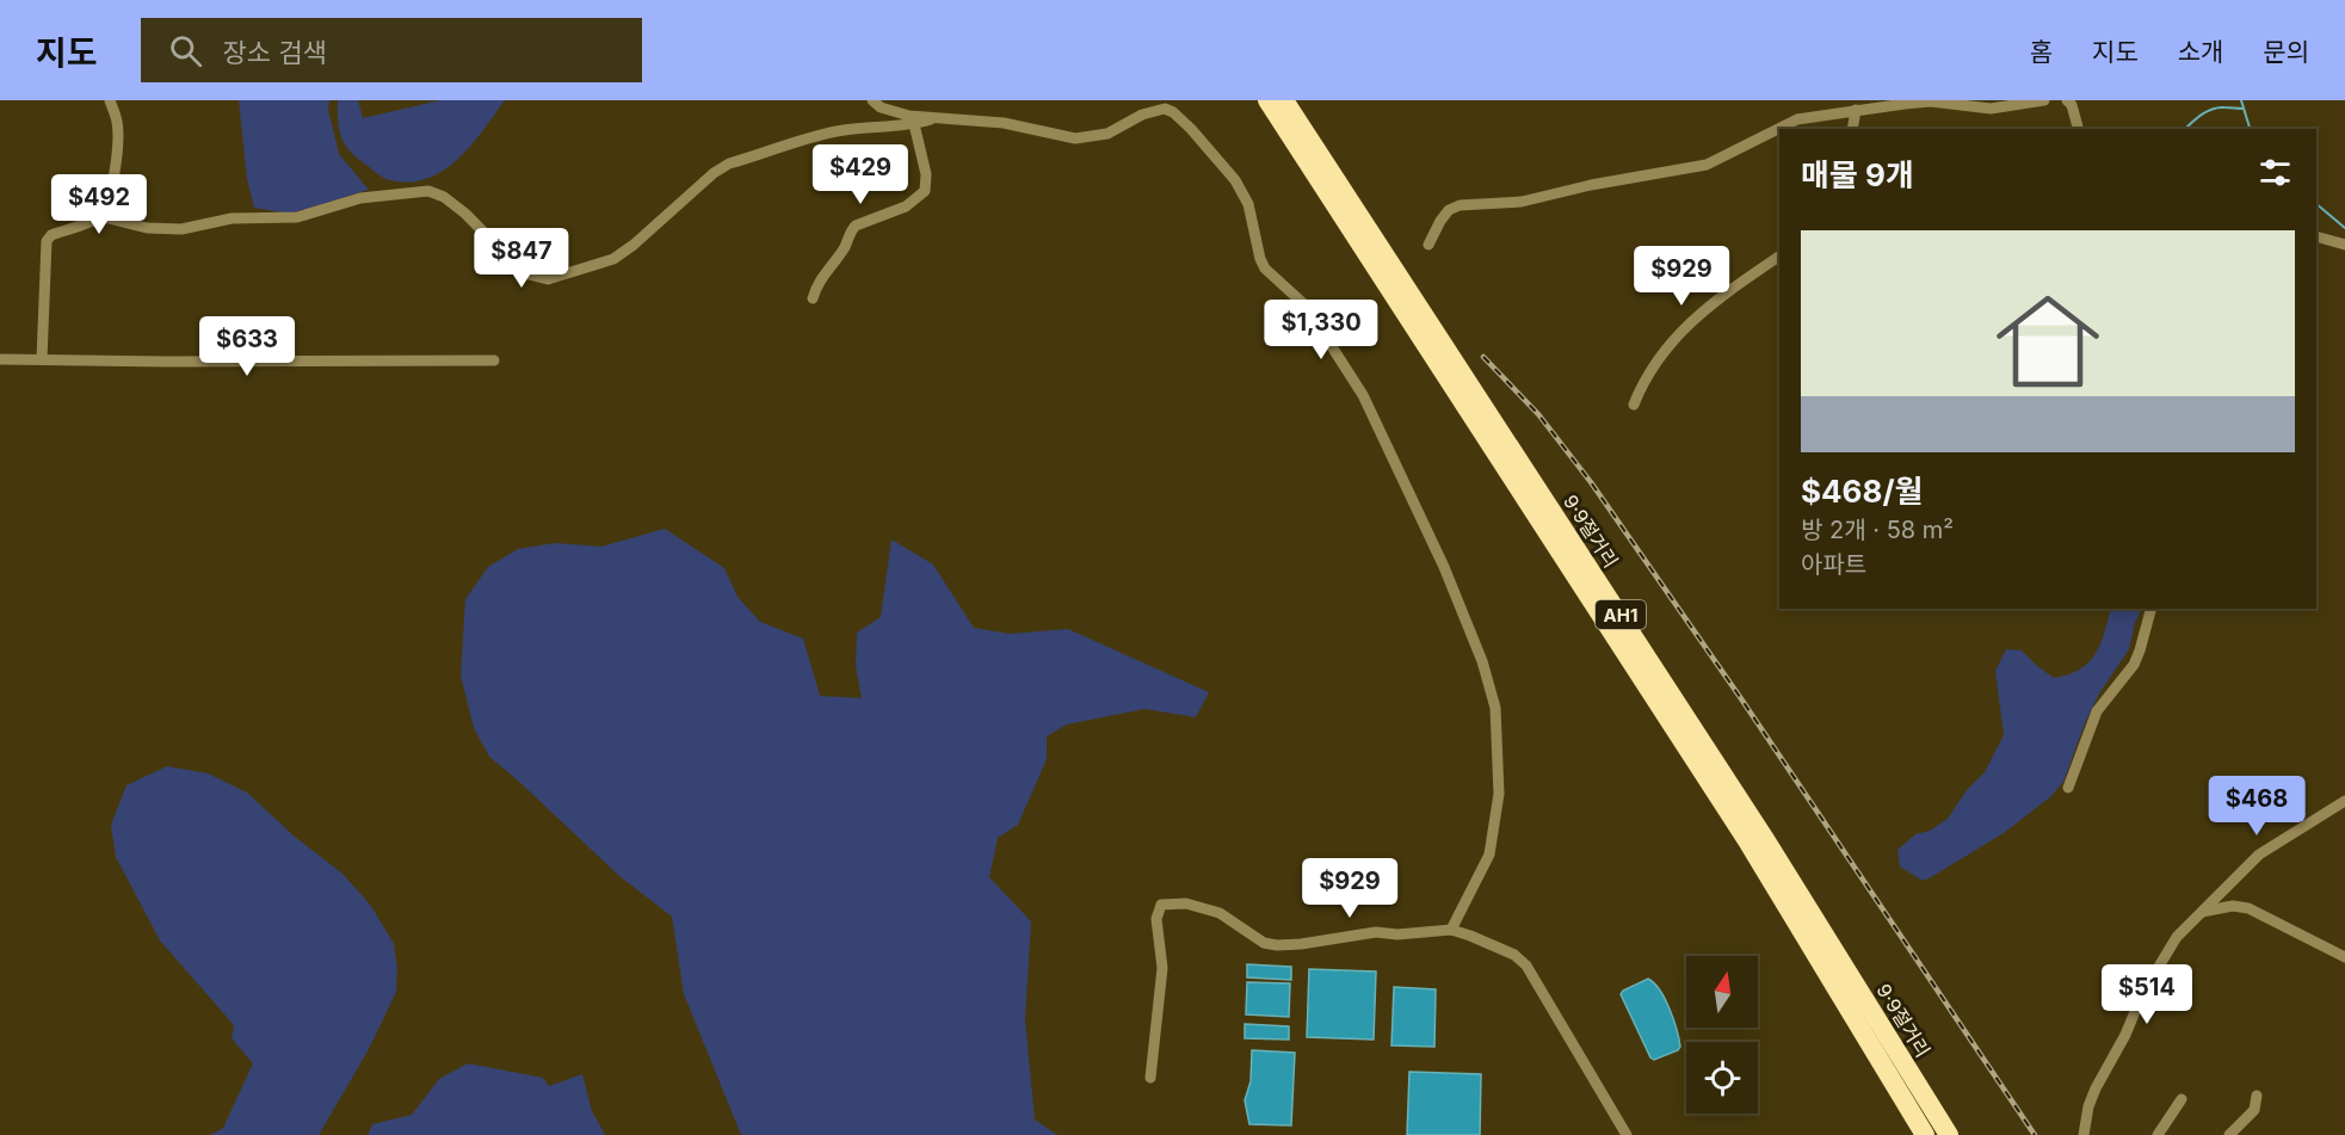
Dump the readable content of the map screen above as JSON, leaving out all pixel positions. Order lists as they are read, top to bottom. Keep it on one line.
{"streets":{"highway":["9·9절거리","AH1"]},"north":"top","page":{"header":"지도","search":"장소 검색","nav":["홈","지도","소개","문의"],"heading":"매물 9개","price":["$429","$492","$847","$929","$1,330","$633","$468","$929","$514"],"list":[{"name":"$468/월","note":"방 2개 · 58 m² · 아파트"}]}}
